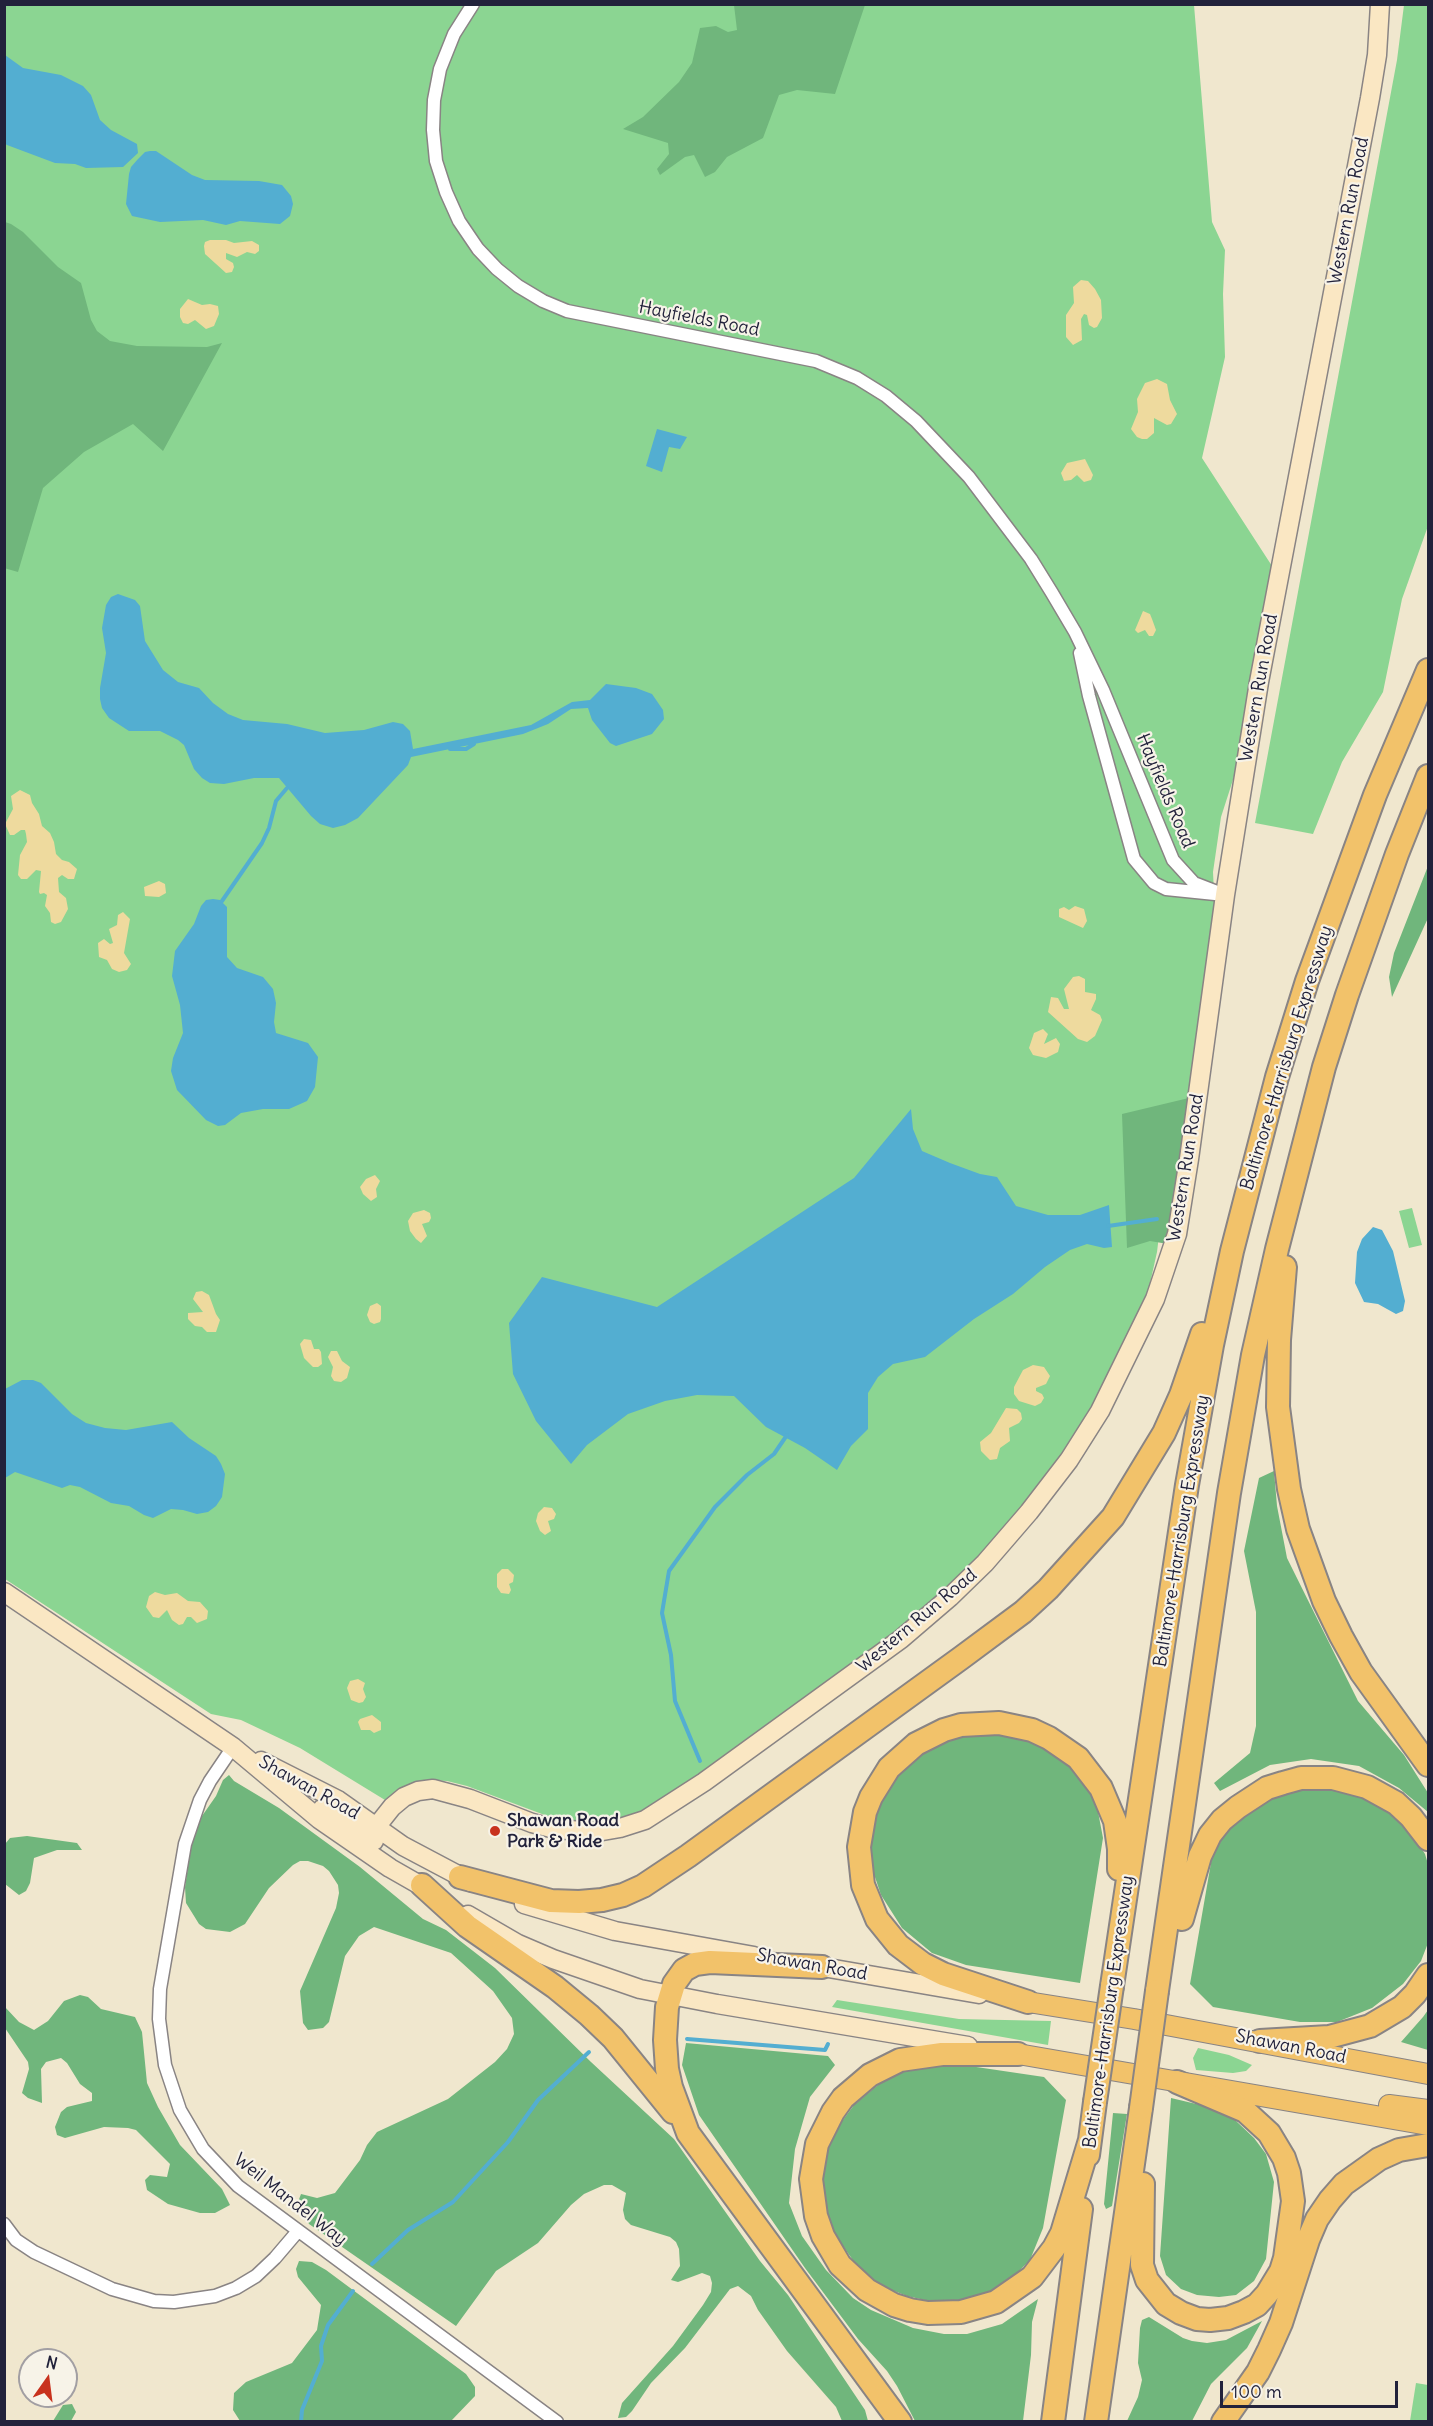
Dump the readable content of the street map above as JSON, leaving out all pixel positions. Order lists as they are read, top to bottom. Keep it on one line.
{"streets":{"highway":["Baltimore-Harrisburg Expressway"],"main road":["Shawan Road"],"street":["Western Run Road","Hayfields Road","Weil Mandel Way"]},"crossings":[["Western Run Road","Hayfields Road"],["Western Run Road","Shawan Road"],["Shawan Road","Weil Mandel Way"]],"places":["Shawan Road Park & Ride"],"scale_bar":"100 m","north":"top"}
